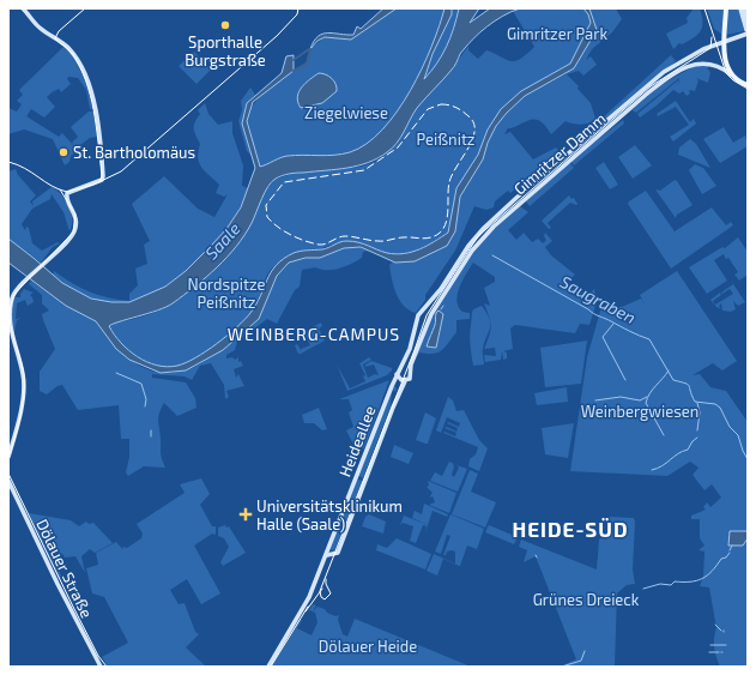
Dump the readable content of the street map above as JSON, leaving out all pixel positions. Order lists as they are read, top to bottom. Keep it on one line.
{"streets":{"main road":["Gimritzer Damm","Heideallee","Dölauer Straße"]},"crossings":[["Gimritzer Damm","Heideallee"]],"districts":["WEINBERG-CAMPUS","HEIDE-SÜD"],"water":["Saale","Saugraben"],"parks":["Gimritzer Park","Ziegelwiese","Peißnitz","Nordspitze Peißnitz","Weinbergwiesen","Grünes Dreieck","Dölauer Heide"],"places":{"other":["Sporthalle Burgstraße","St. Bartholomäus"],"health":["Universitätsklinikum Halle (Saale)"]}}
